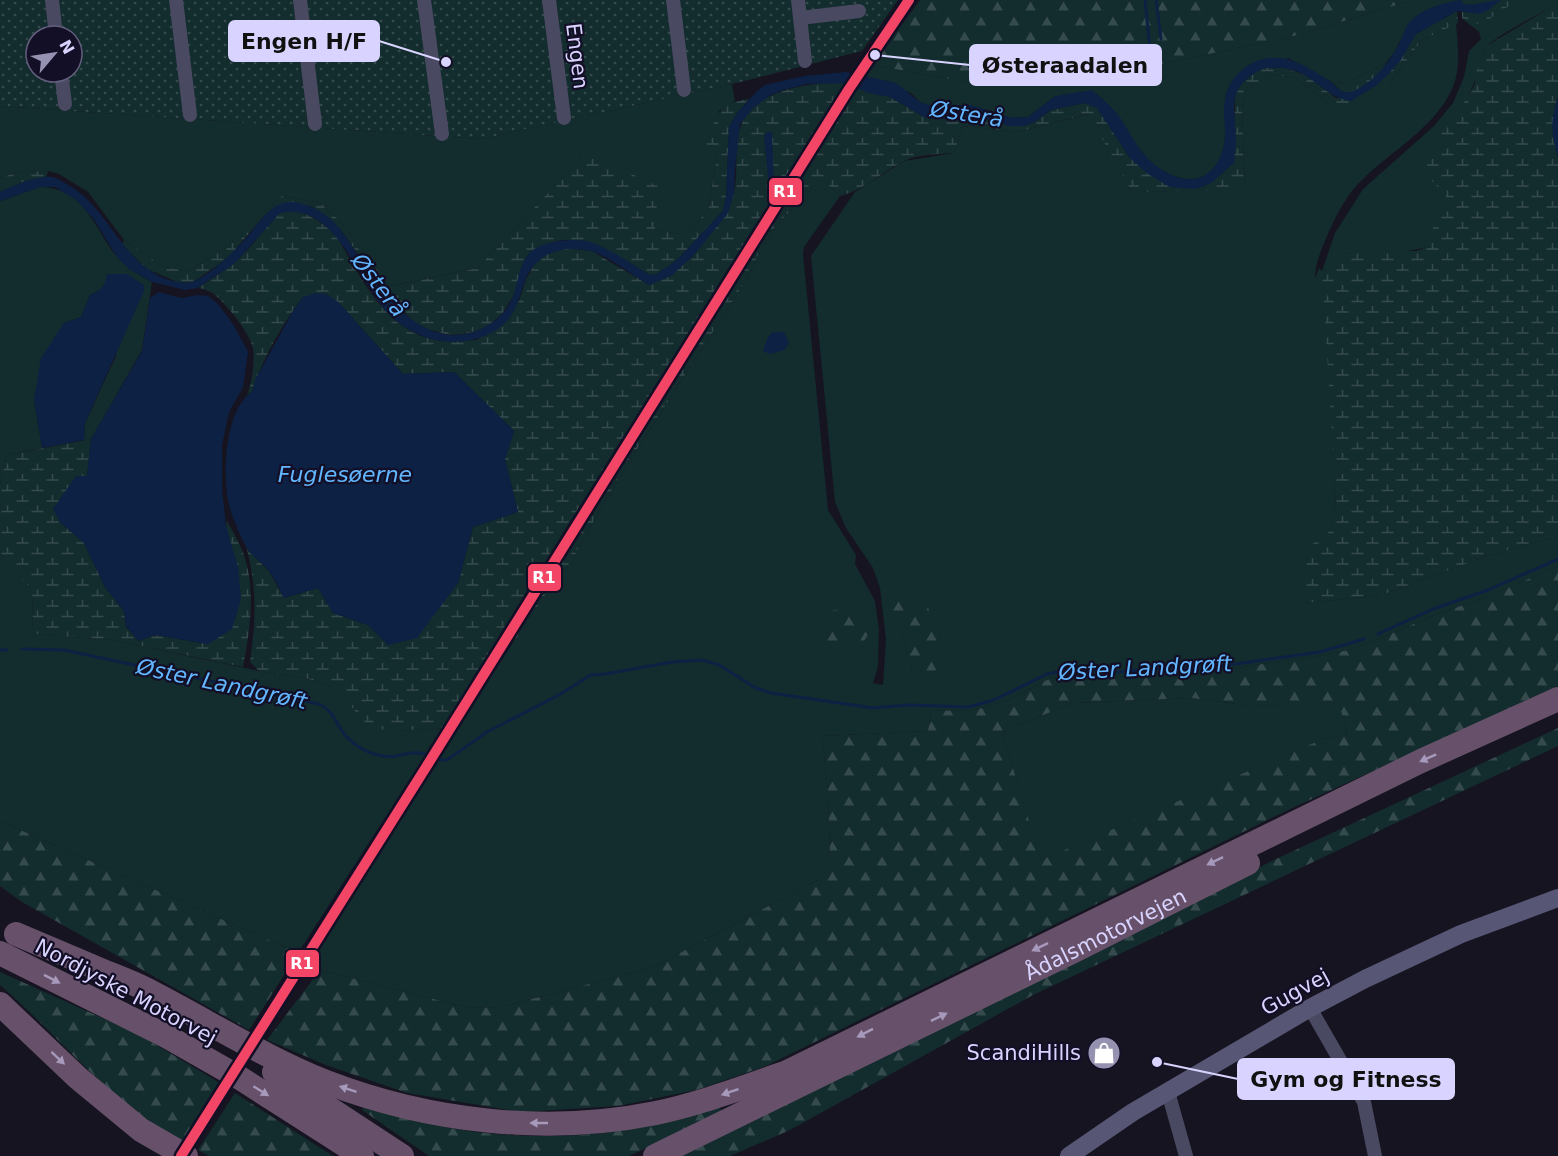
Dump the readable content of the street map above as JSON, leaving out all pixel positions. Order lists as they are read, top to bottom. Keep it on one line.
{"streets":{"highway":["Ådalsmotorvejen","Nordjyske Motorvej"],"street":["Engen","Gugvej"]},"crossings":[["Ådalsmotorvejen","Nordjyske Motorvej"]],"water":["Østerå","Fuglesøerne","Øster Landgrøft"],"places":{"other":["Østeraadalen","Engen H/F","Gym og Fitness"],"shop":["ScandiHills"]},"lines":["transit line R1"],"north":"top right"}
